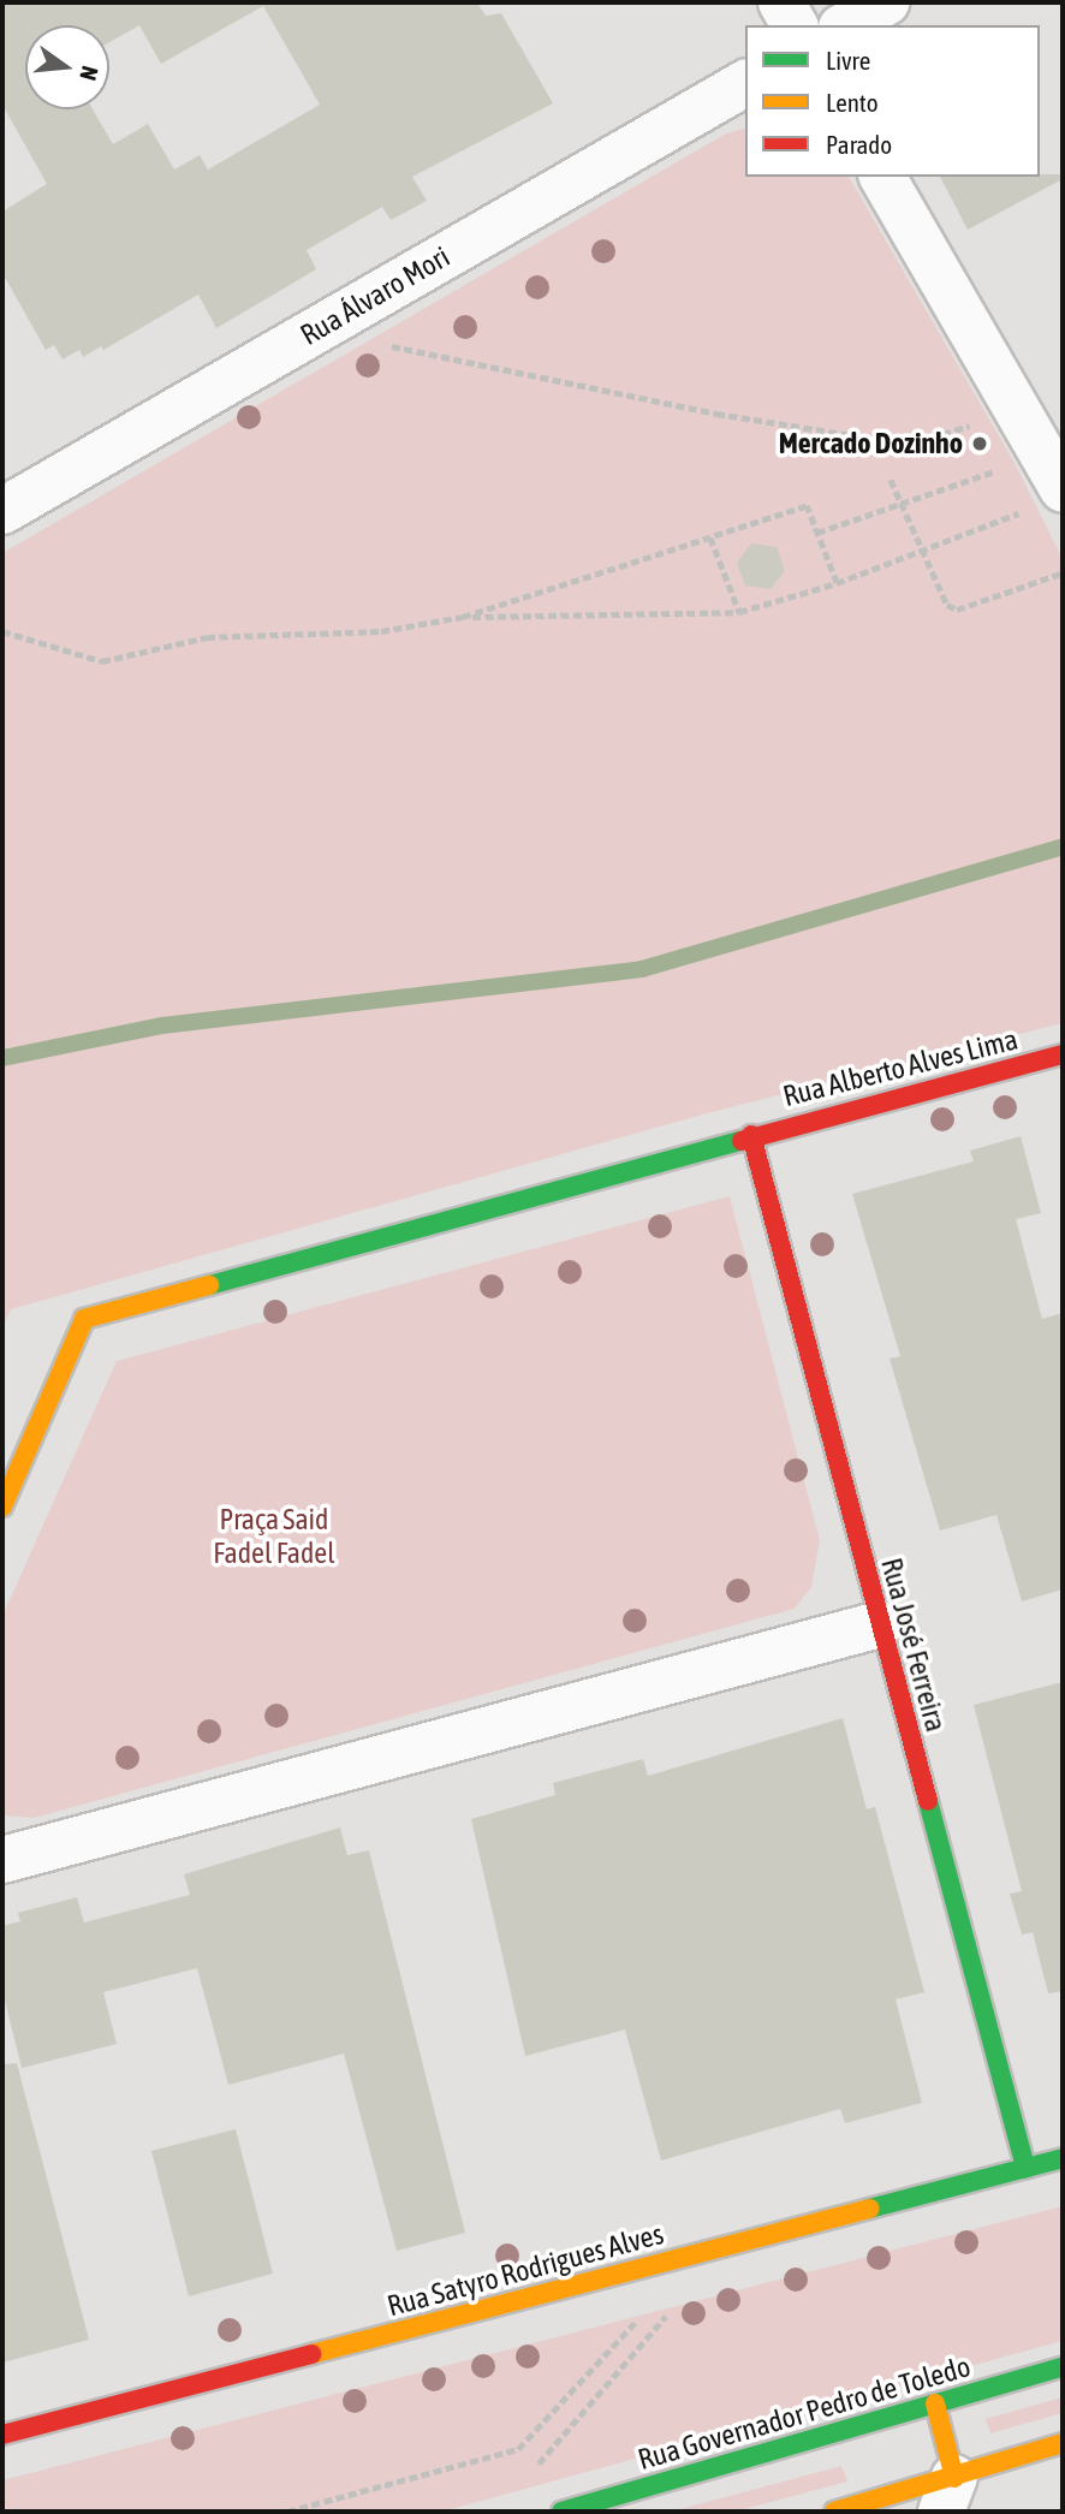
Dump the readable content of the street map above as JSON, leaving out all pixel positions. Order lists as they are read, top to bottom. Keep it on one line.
{"streets":{"street":["Rua Álvaro Mori","Rua Alberto Alves Lima","Rua José Ferreira","Rua Satyro Rodrigues Alves","Rua Governador Pedro de Toledo"]},"crossings":[["Rua Alberto Alves Lima","Rua José Ferreira"],["Rua José Ferreira","Rua Satyro Rodrigues Alves"]],"parks":["Praça Said Fadel Fadel"],"places":["Mercado Dozinho"],"legend":["Livre","Lento","Parado"],"north":"right"}
